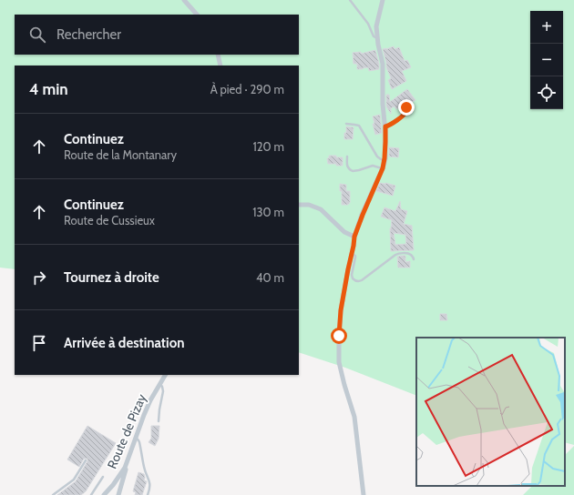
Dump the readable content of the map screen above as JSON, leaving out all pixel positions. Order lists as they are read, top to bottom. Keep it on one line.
{"streets":{"street":["Route de Pizay"]},"page":{"map_buttons":["+","−"],"search":"Rechercher","heading":["4 min","À pied · 290 m"],"list":[["Continuez","Route de la Montanary","120 m"],["Continuez","Route de Cussieux","130 m"],["Tournez à droite","40 m"],"Arrivée à destination"]}}
